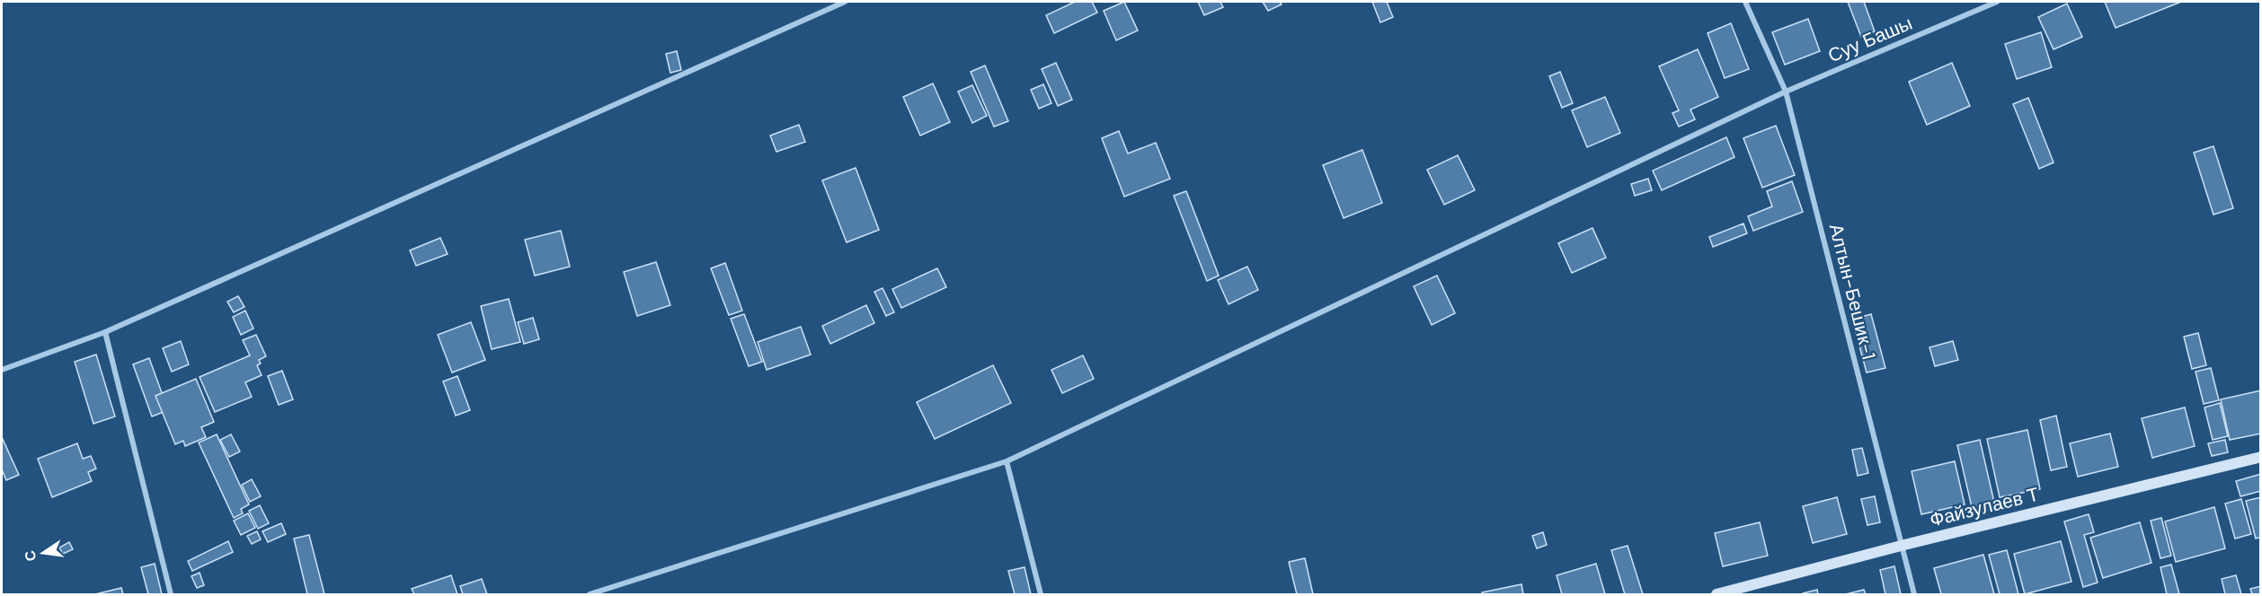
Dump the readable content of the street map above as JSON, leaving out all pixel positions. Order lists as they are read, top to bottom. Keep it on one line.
{"streets":{"street":["Суу Башы","Алтын-Бешик-1","Файзулаев Т"]},"crossings":[["Суу Башы","Алтын-Бешик-1"],["Алтын-Бешик-1","Файзулаев Т"]],"north":"left"}
